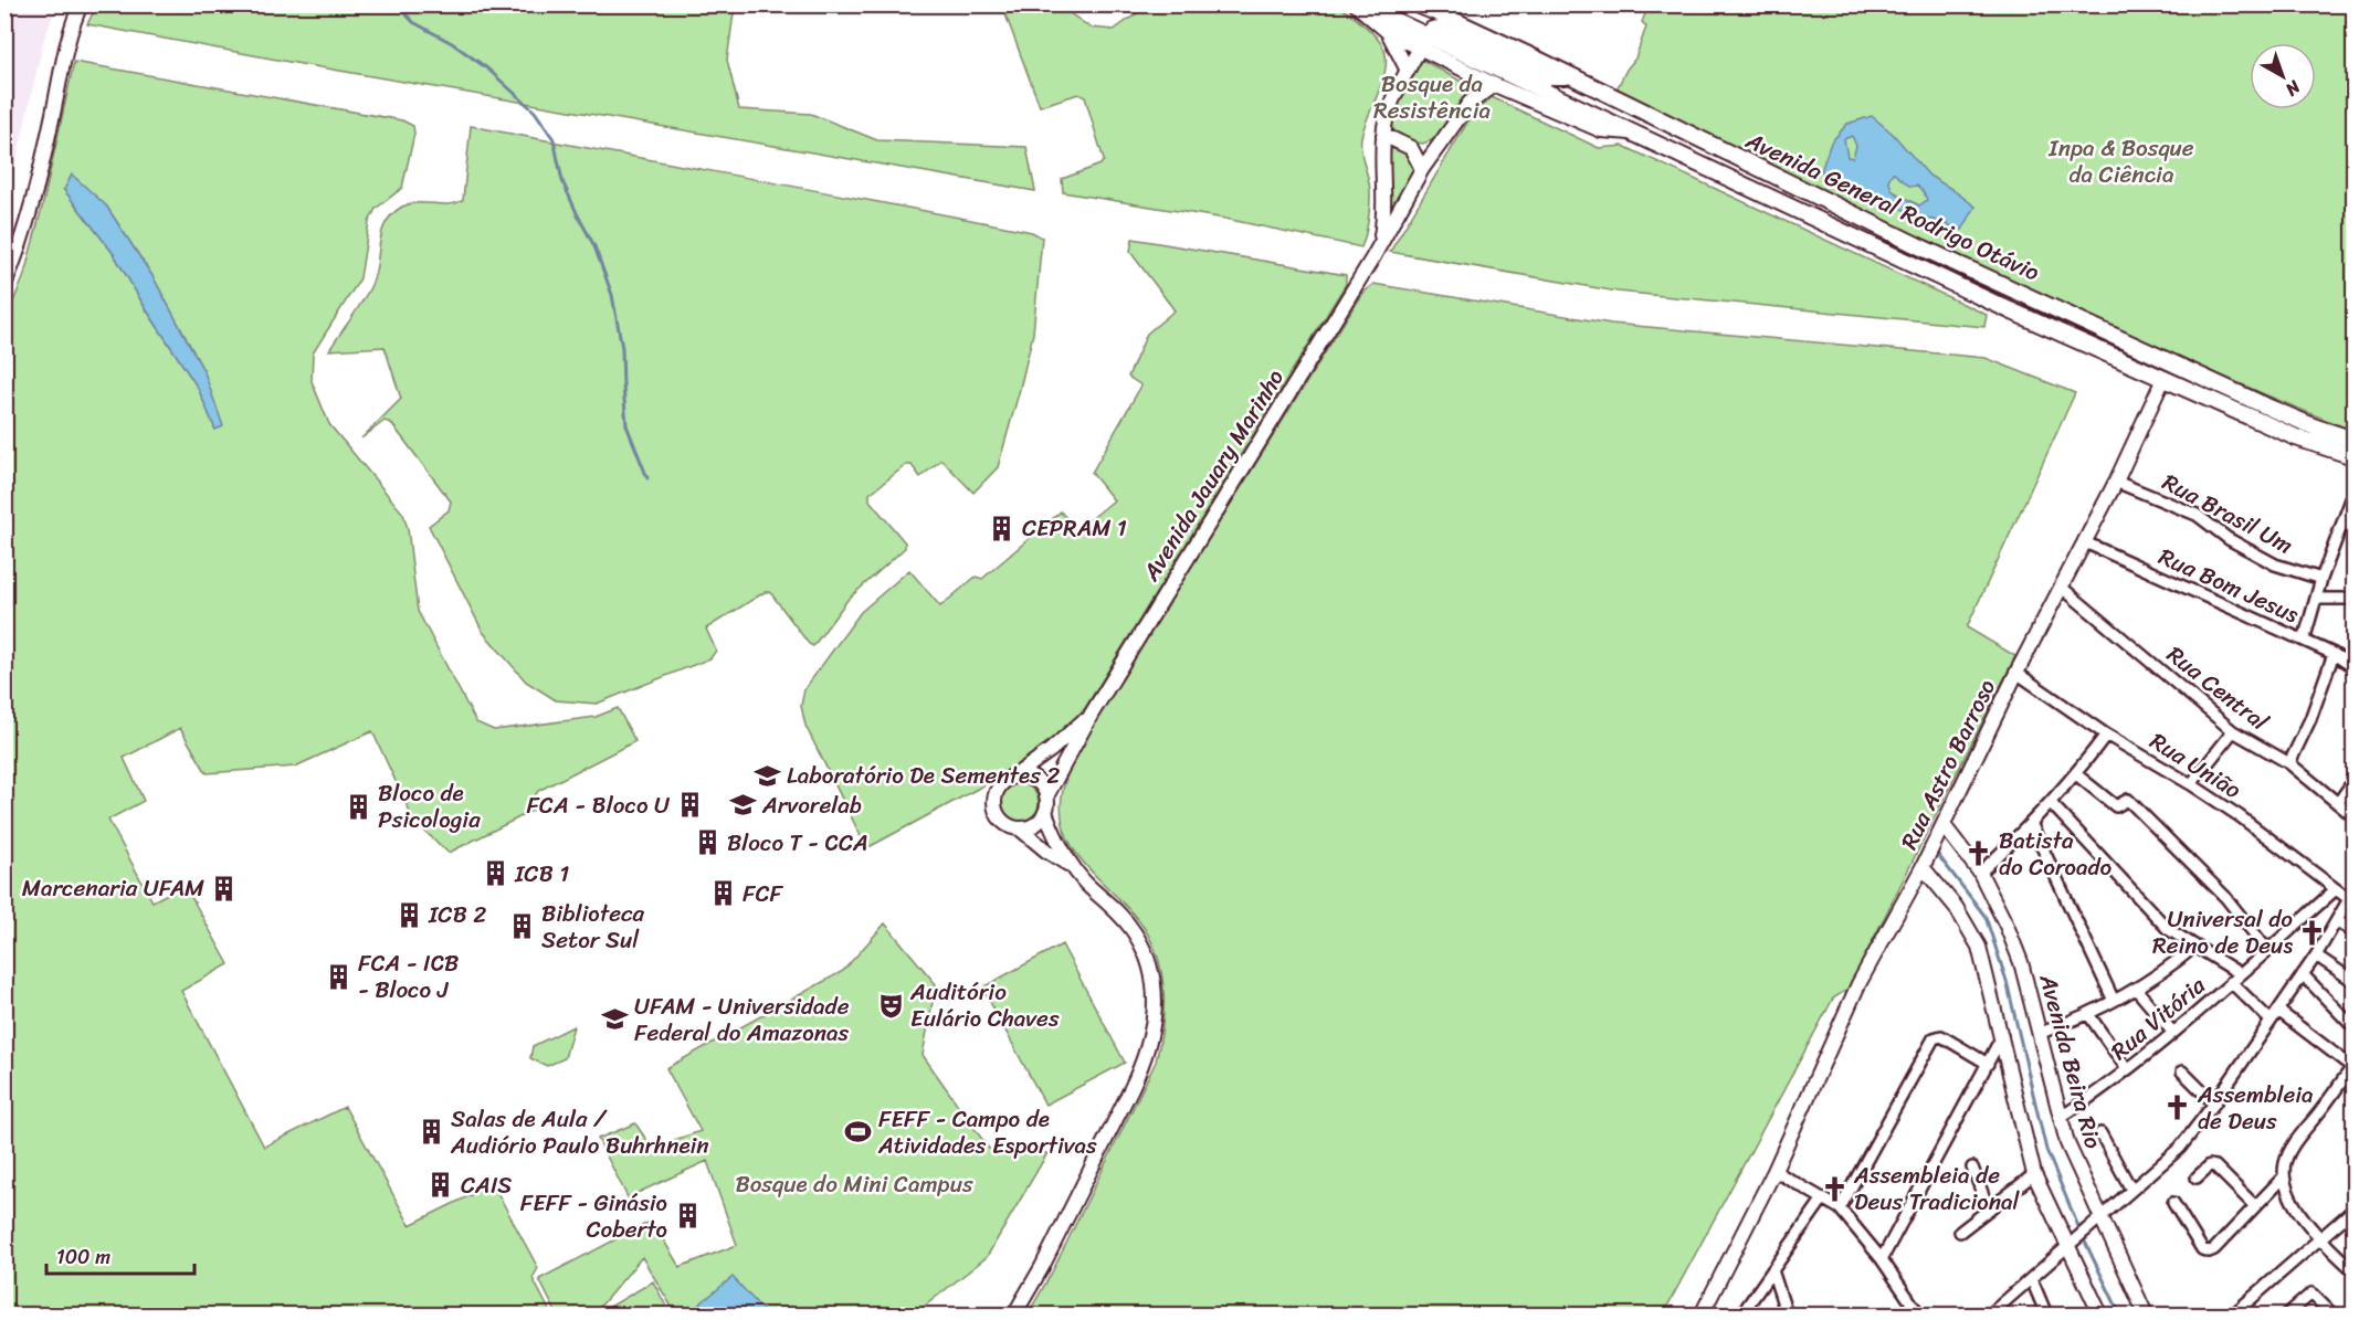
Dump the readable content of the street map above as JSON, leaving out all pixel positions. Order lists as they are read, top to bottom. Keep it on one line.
{"streets":{"main road":["Avenida General Rodrigo Otávio"],"street":["Avenida Jauary Marinho","Rua Brasil Um","Rua Bom Jesus","Rua Central","Rua Astro Barroso","Rua União","Rua Vitória","Avenida Beira Rio"]},"crossings":[["Avenida General Rodrigo Otávio","Avenida Jauary Marinho"],["Avenida General Rodrigo Otávio","Rua Astro Barroso"],["Rua Brasil Um","Rua Astro Barroso"],["Rua Bom Jesus","Rua Astro Barroso"],["Rua Central","Rua Astro Barroso"],["Rua Astro Barroso","Rua União"],["Rua Astro Barroso","Avenida Beira Rio"],["Rua União","Rua Vitória"],["Rua Vitória","Avenida Beira Rio"]],"parks":["Bosque da Resistência","Inpa & Bosque da Ciência","Bosque do Mini Campus"],"places":{"building":["CEPRAM 1","FCA - Bloco U","Bloco de Psicologia","Bloco T - CCA","ICB 1","Marcenaria UFAM","FCF","ICB 2","Biblioteca Setor Sul","FCA - ICB - Bloco J","Salas de Aula / Audiório Paulo Buhrhnein","CAIS","FEFF - Ginásio Coberto"],"school or university":["Laboratório De Sementes 2","Arvorelab","UFAM - Universidade Federal do Amazonas"],"church":["Batista do Coroado","Universal do Reino de Deus","Assembleia de Deus","Assembleia de Deus Tradicional"],"theatre":["Auditório Eulário Chaves"],"sports":["FEFF - Campo de Atividades Esportivas"]},"scale_bar":"100 m","north":"bottom right"}
